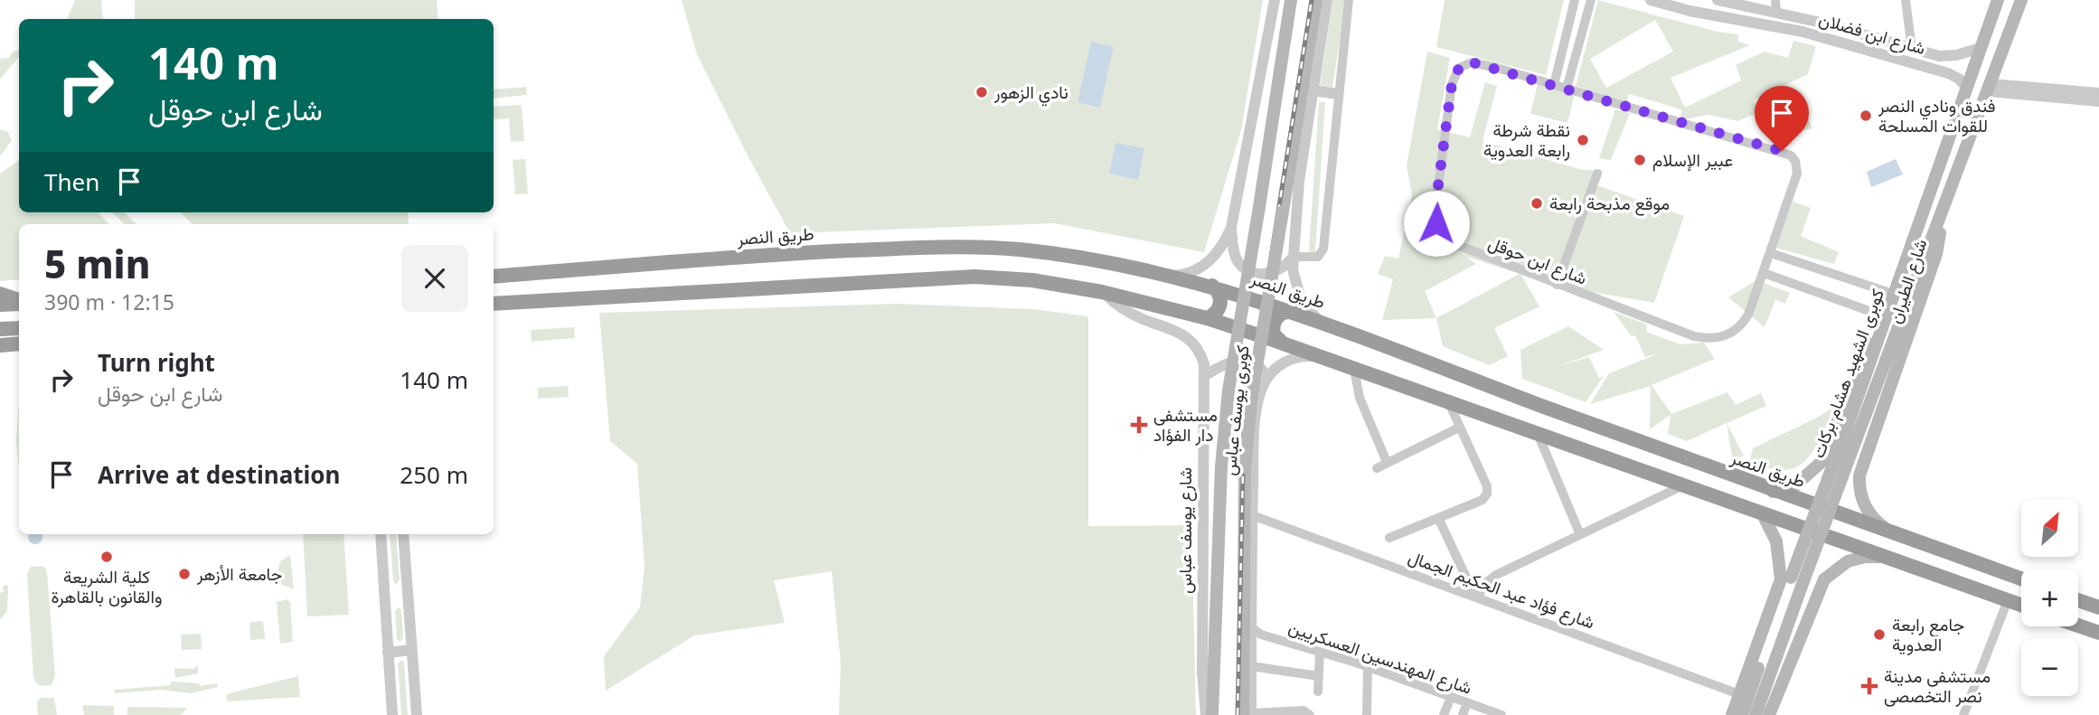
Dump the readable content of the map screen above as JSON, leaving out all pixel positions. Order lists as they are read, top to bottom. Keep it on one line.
{"streets":{"highway":["طريق النصر"],"main road":["شارع الطيران","كوبرى الشهيد هشام بركات","كوبرى يوسف عباس"],"street":["شارع ابن فضلان","شارع ابن حوقل","شارع يوسف عباس","شارع فؤاد عبد الحكيم الجمال","شارع المهندسين العسكريين"]},"crossings":[["شارع ابن فضلان","شارع الطيران"],["طريق النصر","شارع الطيران"],["شارع الطيران","كوبرى الشهيد هشام بركات"]],"places":{"other":["نادي الزهور","فندق ونادي النصر للقوات المسلحة","نقطة شرطة رابعة العدوية","عبير الإسلام","موقع مذبحة رابعة","كلية الشريعة والقانون بالقاهرة","جامعة الأزهر","جامع رابعة العدوية"],"health":["مستشفى دار الفؤاد","مستشفى مدينة نصر التخصصى"]},"north":"top right","page":{"turn":["140 m","شارع ابن حوقل"],"then":"Then","heading":["5 min","390 m · 12:15"],"list":[{"name":"Turn right","note":"شارع ابن حوقل","value":"140 m"},{"name":"Arrive at destination","value":"250 m"}],"map_buttons":["+","−"]}}
